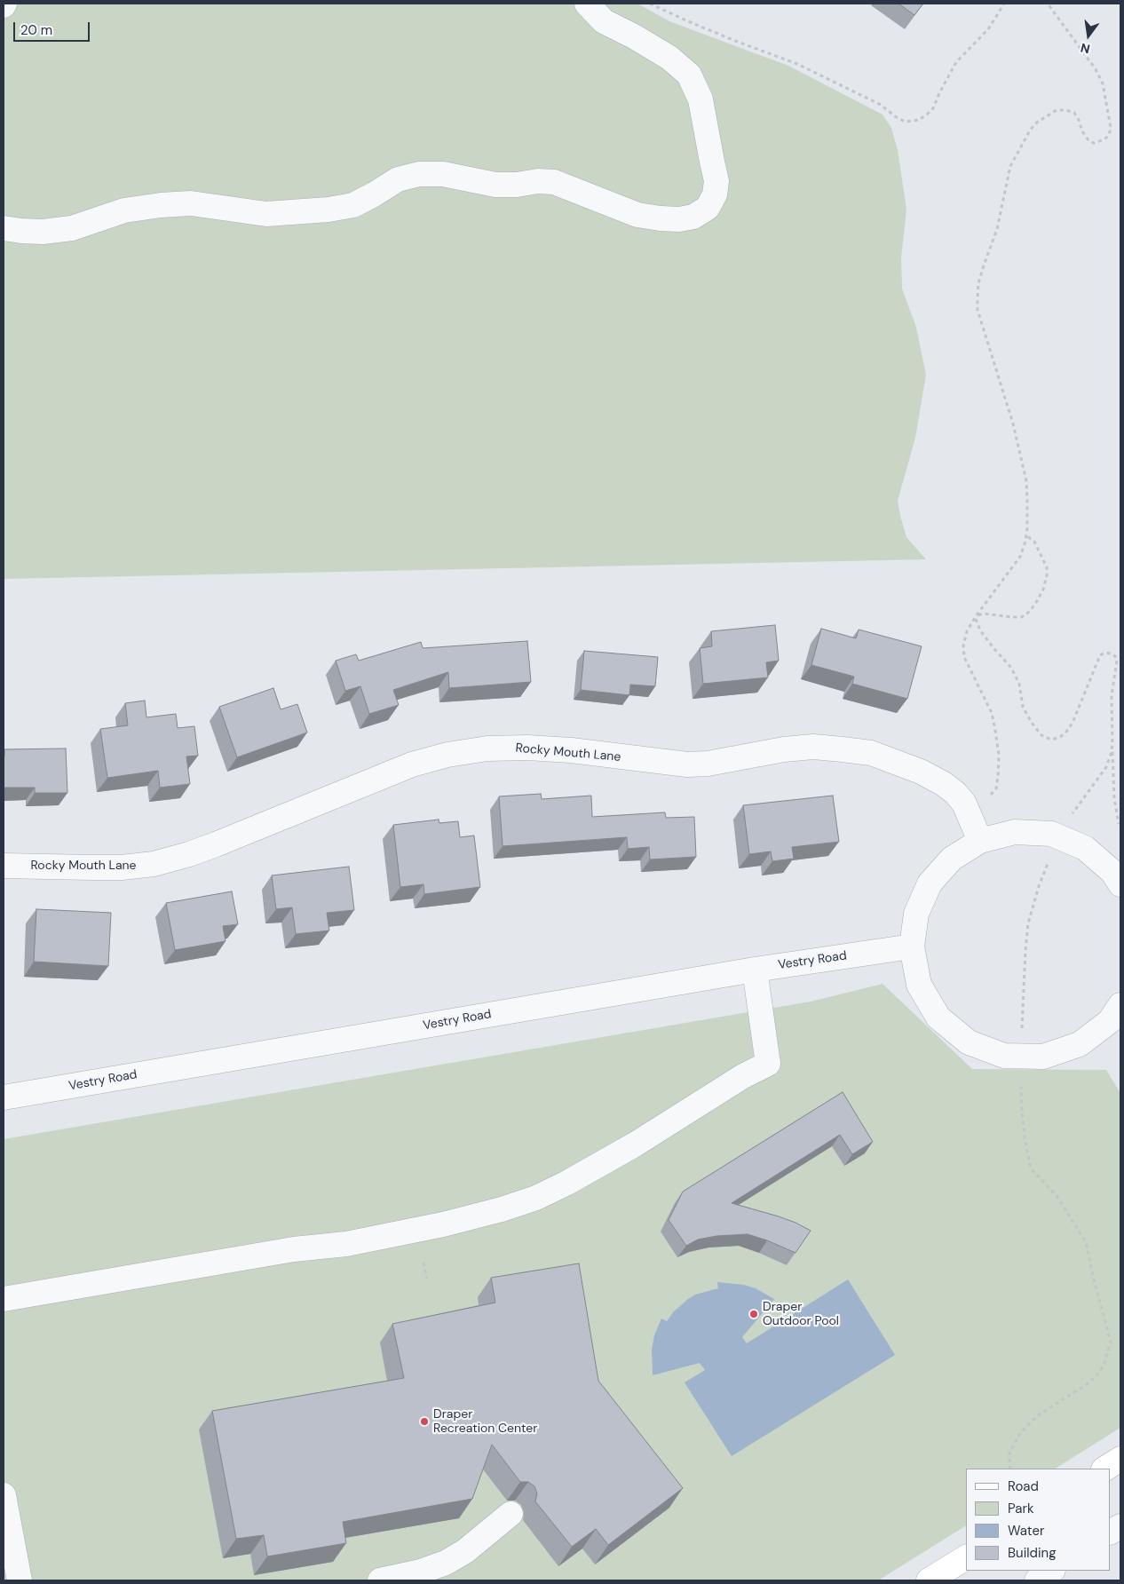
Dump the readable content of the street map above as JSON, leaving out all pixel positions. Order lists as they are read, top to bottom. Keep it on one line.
{"streets":{"street":["Rocky Mouth Lane","Vestry Road"]},"places":["Draper Outdoor Pool","Draper Recreation Center"],"legend":["Road","Park","Water","Building"],"scale_bar":"20 m","north":"bottom"}
